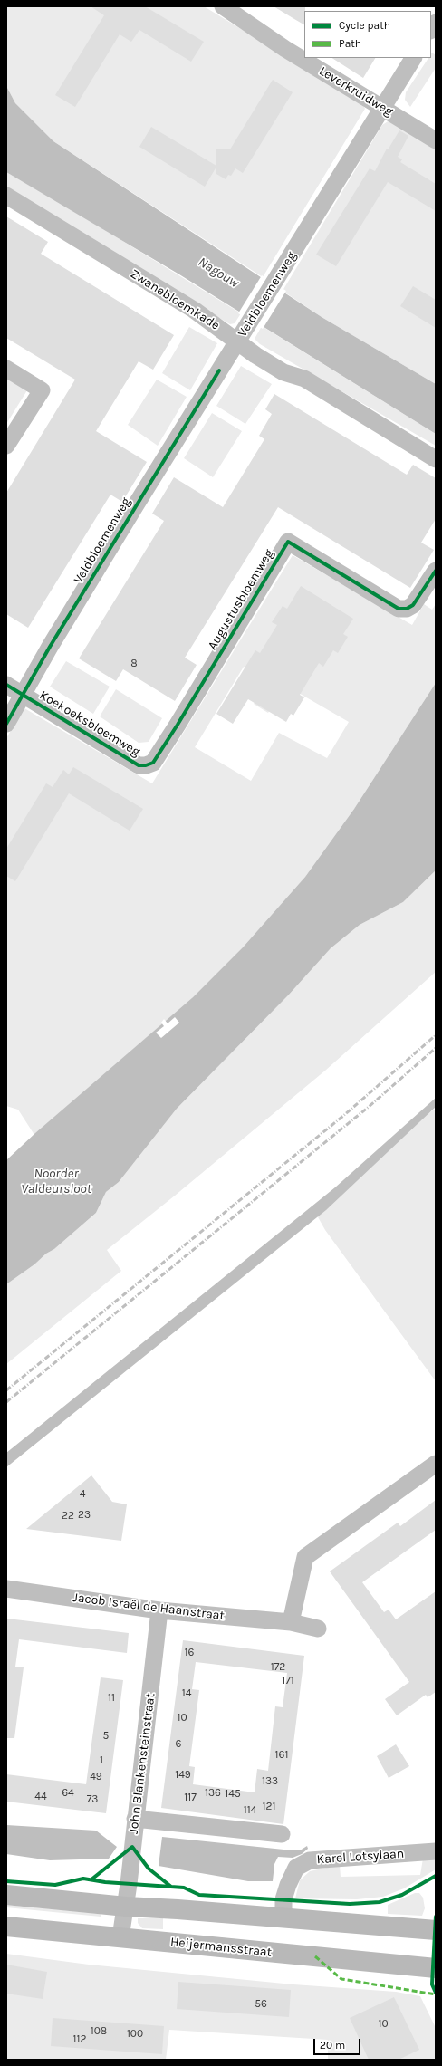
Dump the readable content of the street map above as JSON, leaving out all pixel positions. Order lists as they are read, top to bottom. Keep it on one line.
{"streets":{"main road":["Heijermansstraat"],"street":["Leverkruidweg","Veldbloemenweg","Zwanebloemkade","Augustusbloemweg","Koekoeksbloemweg","Jacob Israël de Haanstraat","John Blankensteinstraat","Karel Lotsylaan"]},"crossings":[["Leverkruidweg","Veldbloemenweg"],["Veldbloemenweg","Zwanebloemkade"],["Veldbloemenweg","Koekoeksbloemweg"],["Augustusbloemweg","Koekoeksbloemweg"],["Jacob Israël de Haanstraat","John Blankensteinstraat"],["John Blankensteinstraat","Heijermansstraat"]],"water":["Nagouw","Noorder Valdeursloot"],"house_numbers":["8","4","23","22","16","172","171","14","11","10","5","6","161","1","149","49","133","64","136","145","44","117","73","121","114","56","10","108","100","112"],"legend":["Cycle path","Path"],"scale_bar":"20 m"}
